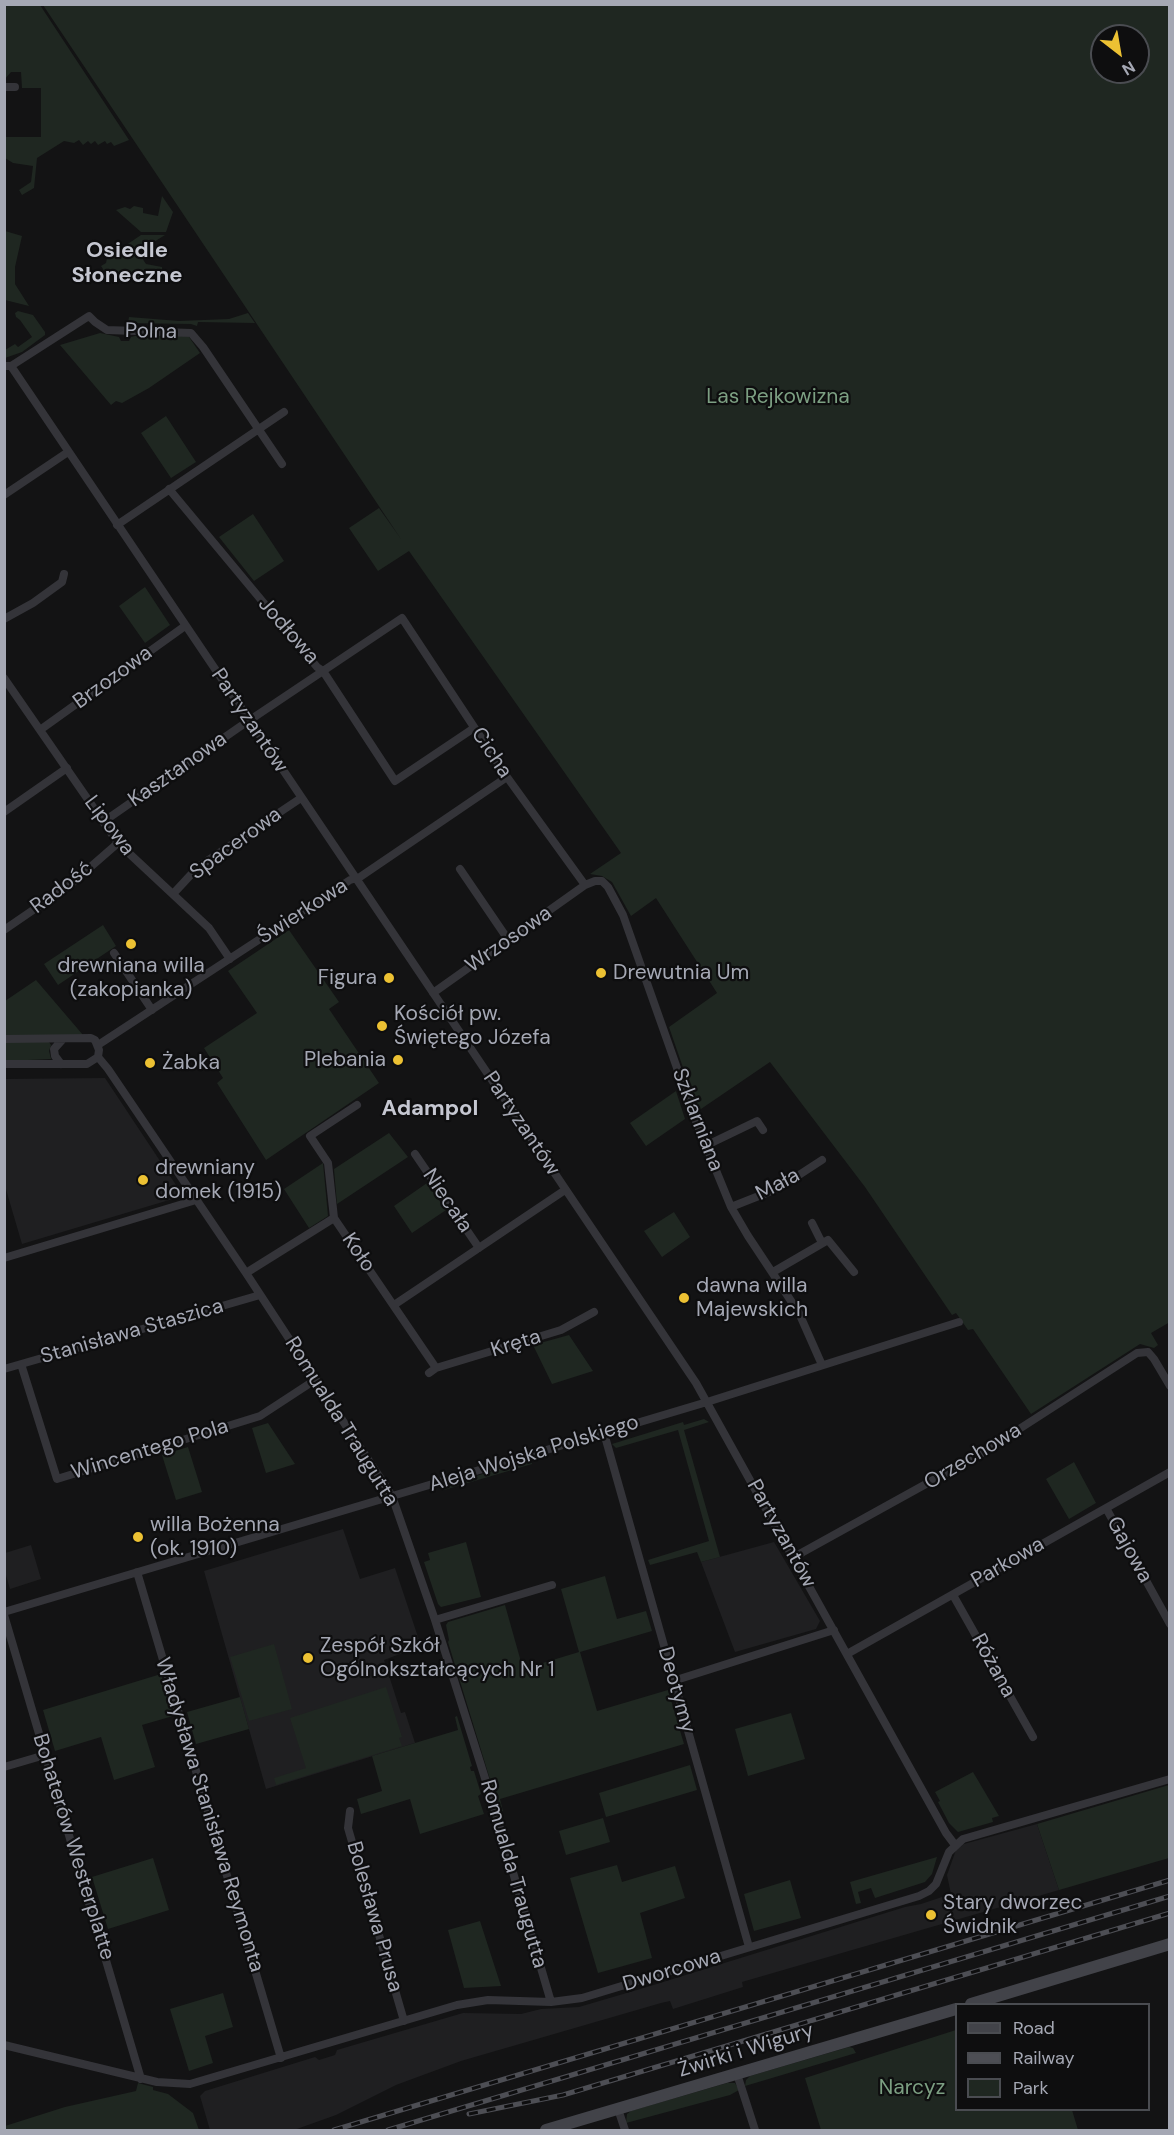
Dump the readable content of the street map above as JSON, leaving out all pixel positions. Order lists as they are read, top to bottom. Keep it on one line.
{"streets":{"main road":["Żwirki i Wigury"],"street":["Polna","Jodłowa","Brzozowa","Partyzantów","Cicha","Kasztanowa","Lipowa","Spacerowa","Radość","Świerkowa","Wrzosowa","Szklarniana","Mała","Niecała","Koło","Stanisława Staszica","Kręta","Romualda Traugutta","Wincentego Pola","Aleja Wojska Polskiego","Orzechowa","Gajowa","Parkowa","Różana","Deotymy","Władysława Stanisława Reymonta","Bohaterów Westerplatte","Bolesława Prusa","Dworcowa"]},"crossings":[["Polna","Partyzantów"],["Jodłowa","Cicha"],["Jodłowa","Kasztanowa"],["Brzozowa","Partyzantów"],["Brzozowa","Lipowa"],["Partyzantów","Kasztanowa"],["Partyzantów","Spacerowa"],["Partyzantów","Świerkowa"],["Partyzantów","Wrzosowa"],["Partyzantów","Aleja Wojska Polskiego"],["Partyzantów","Orzechowa"],["Partyzantów","Parkowa"],["Partyzantów","Dworcowa"],["Cicha","Kasztanowa"],["Cicha","Świerkowa"],["Cicha","Wrzosowa"],["Cicha","Szklarniana"],["Kasztanowa","Lipowa"],["Lipowa","Spacerowa"],["Lipowa","Radość"],["Lipowa","Świerkowa"],["Wrzosowa","Szklarniana"],["Szklarniana","Mała"],["Szklarniana","Aleja Wojska Polskiego"],["Koło","Kręta"],["Koło","Romualda Traugutta"],["Stanisława Staszica","Romualda Traugutta"],["Stanisława Staszica","Wincentego Pola"],["Romualda Traugutta","Wincentego Pola"],["Romualda Traugutta","Aleja Wojska Polskiego"],["Romualda Traugutta","Dworcowa"],["Aleja Wojska Polskiego","Deotymy"],["Aleja Wojska Polskiego","Władysława Stanisława Reymonta"],["Aleja Wojska Polskiego","Bohaterów Westerplatte"],["Gajowa","Parkowa"],["Parkowa","Różana"],["Deotymy","Dworcowa"],["Władysława Stanisława Reymonta","Dworcowa"],["Bohaterów Westerplatte","Dworcowa"],["Bolesława Prusa","Dworcowa"]],"districts":["Osiedle Słoneczne","Adampol"],"parks":["Las Rejkowizna","Narcyz"],"places":["drewniana willa (zakopianka)","Drewutnia Um","Figura","Kościół pw. Świętego Józefa","Plebania","Żabka","drewniany domek (1915)","dawna willa Majewskich","willa Bożenna (ok. 1910)","Zespół Szkół Ogólnokształcących Nr 1","Stary dworzec Świdnik"],"legend":["Road","Railway","Park"],"north":"bottom right"}
